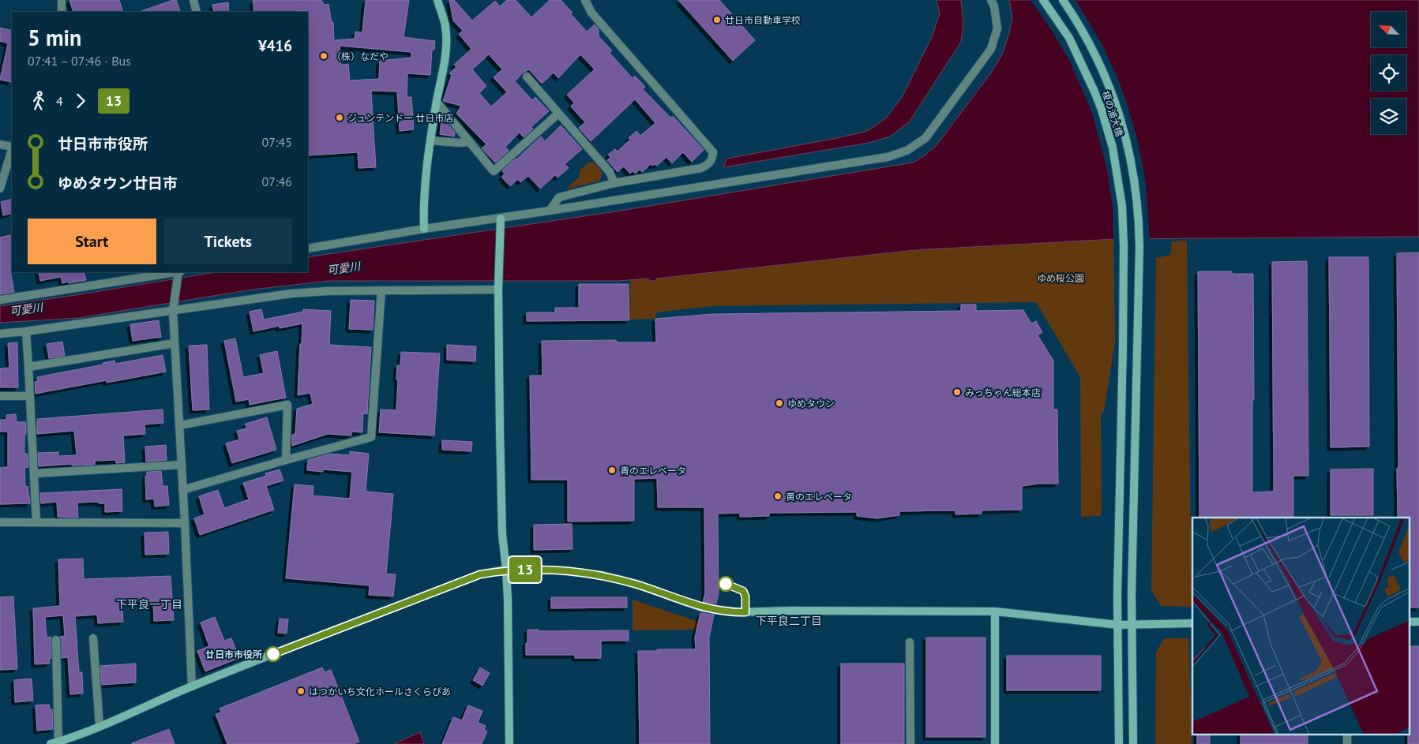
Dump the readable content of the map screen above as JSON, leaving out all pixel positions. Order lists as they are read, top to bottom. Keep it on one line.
{"streets":{"street":["榎の浦大橋"]},"districts":["下平良一丁目","下平良二丁目"],"water":["可愛川"],"parks":["ゆめ桜公園"],"places":["廿日市自動車学校","（株）なだや","ジュンテンドー 廿日市店","みっちゃん総本店","ゆめタウン","青のエレベータ","黄のエレベータ","廿日市市役所","はつかいち文化ホールさくらぴあ"],"lines":["bus line 13"],"north":"top left","page":{"on_map":"13","heading":["5 min","07:41 – 07:46 · Bus","¥416"],"legs":["4","13"],"list":[{"name":"廿日市市役所","value":"07:45"},{"name":"ゆめタウン廿日市","value":"07:46"}],"buttons":["Start","Tickets"]}}
